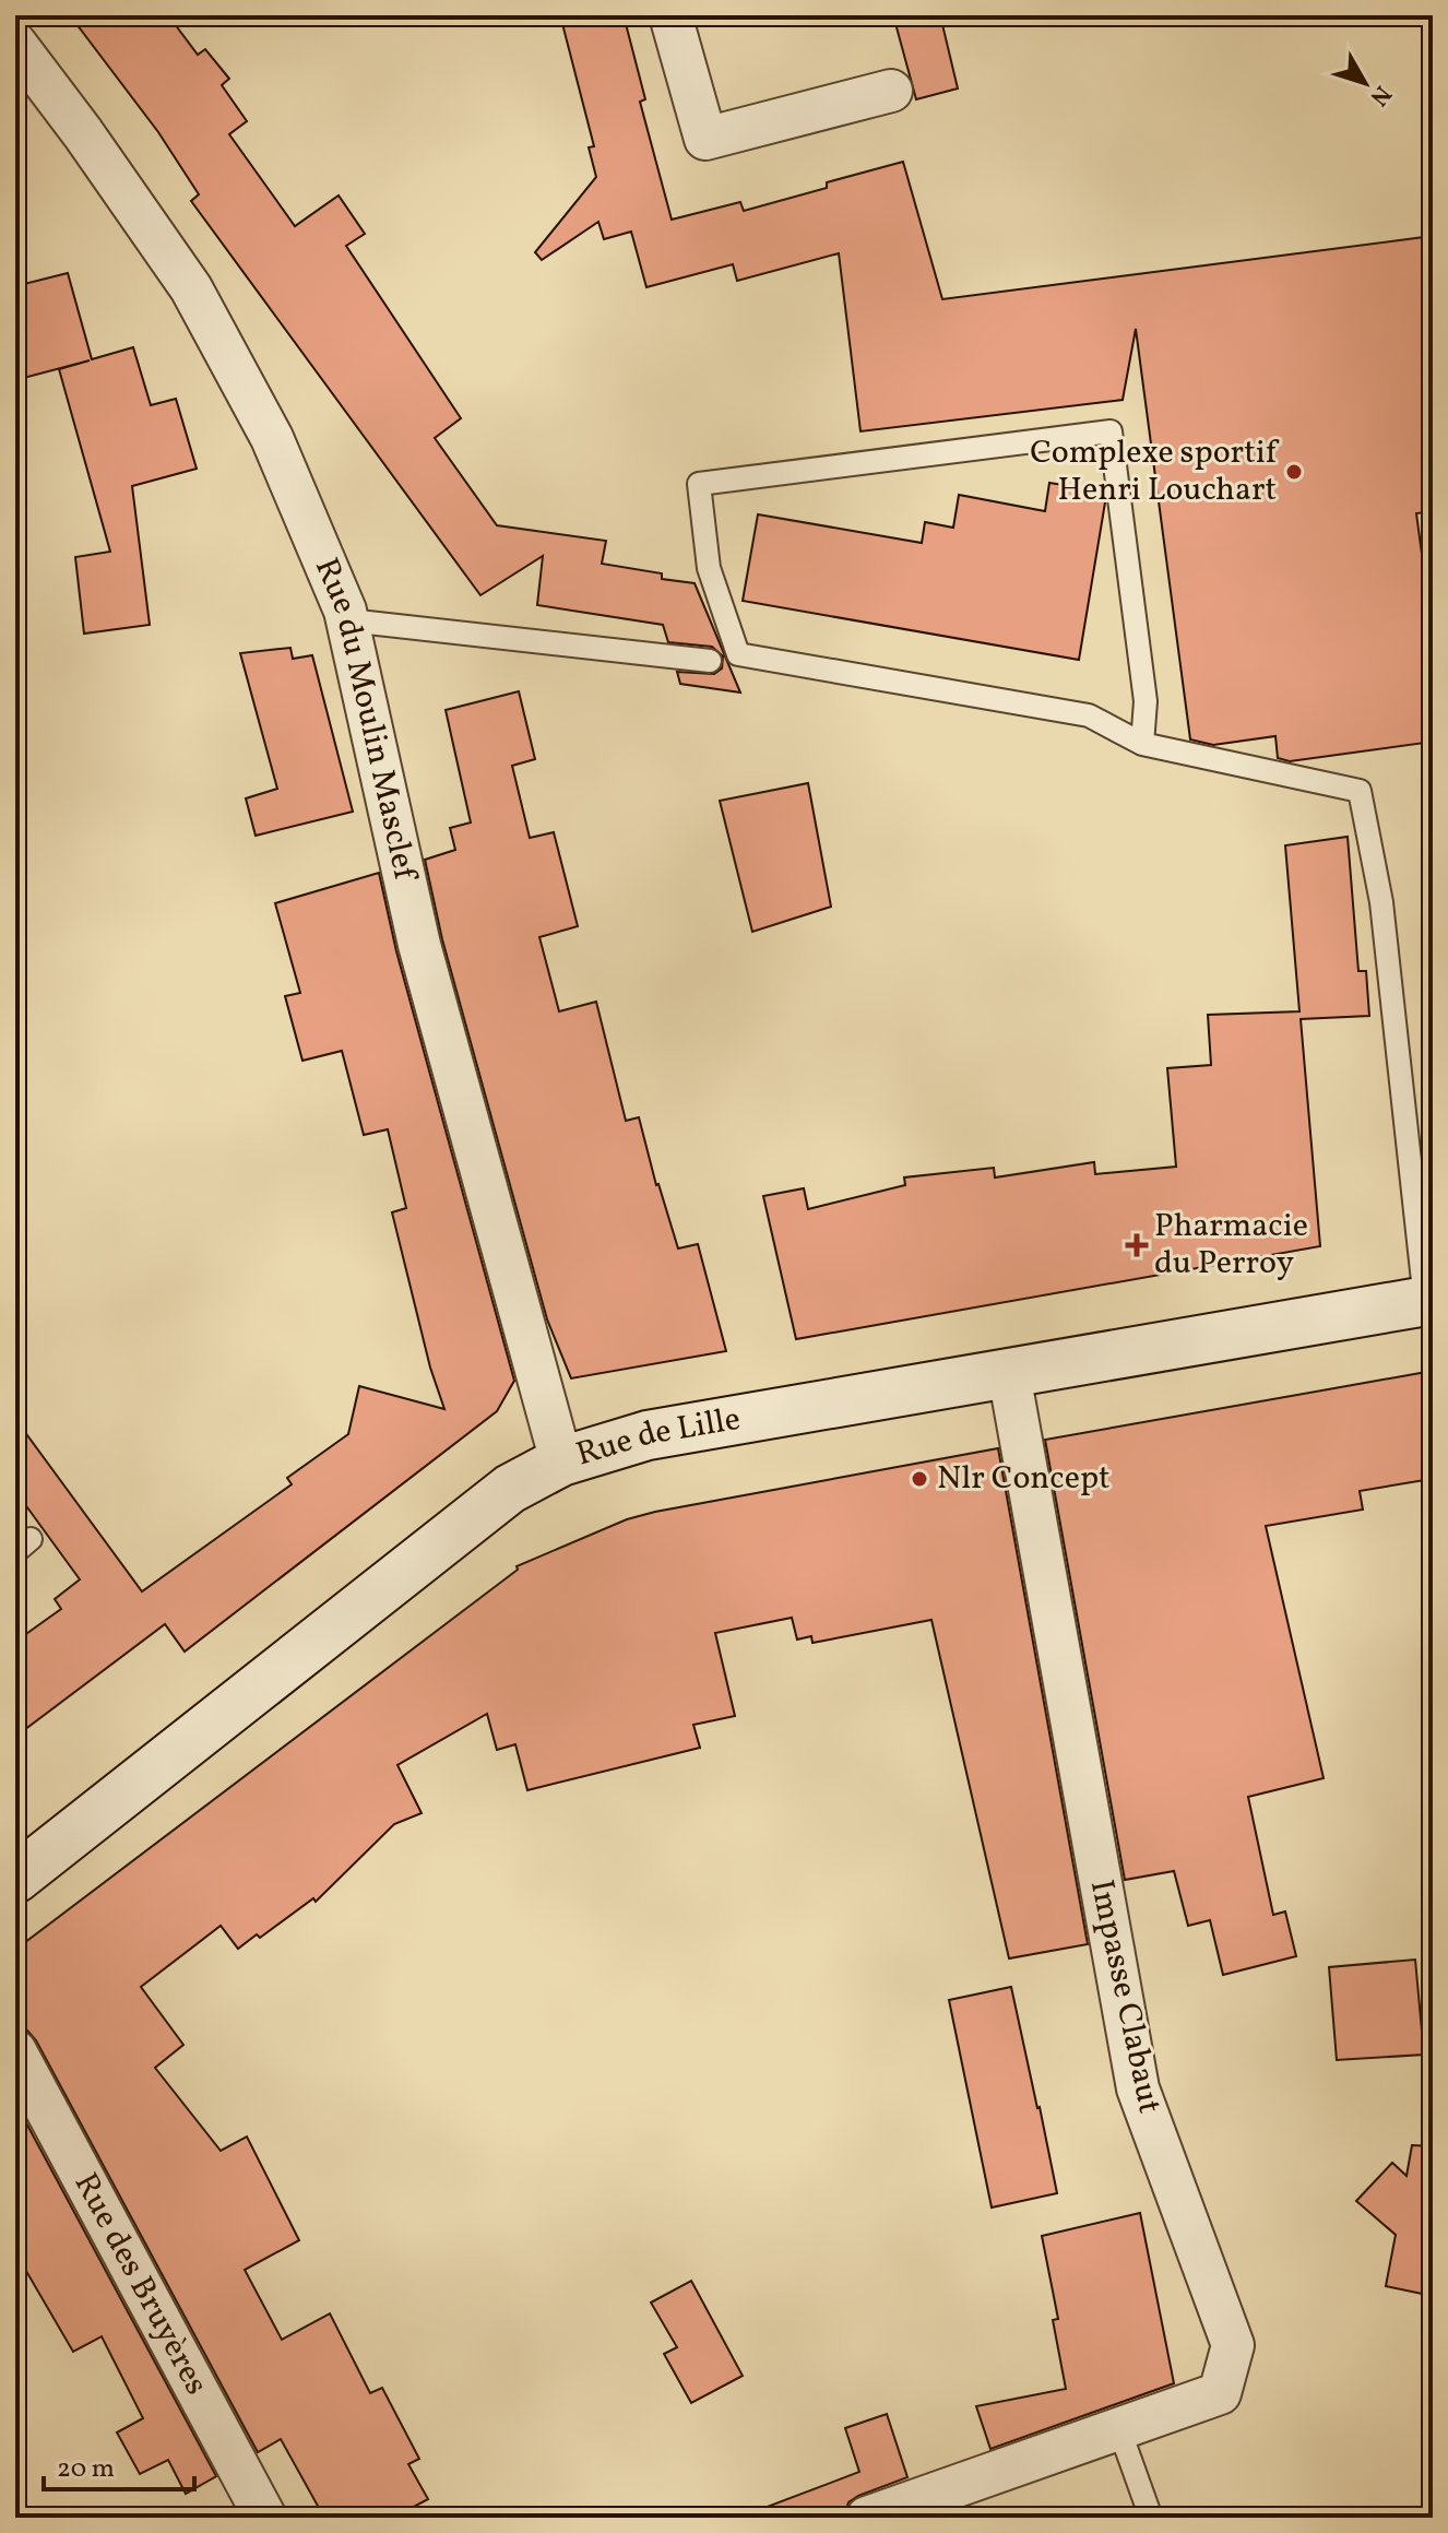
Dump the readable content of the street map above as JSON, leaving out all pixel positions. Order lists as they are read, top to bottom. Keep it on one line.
{"streets":{"main road":["Rue de Lille"],"street":["Rue du Moulin Masclef","Impasse Clabaut","Rue des Bruyères"]},"crossings":[["Rue du Moulin Masclef","Rue de Lille"],["Rue de Lille","Impasse Clabaut"]],"places":{"other":["Complexe sportif Henri Louchart","Nlr Concept"],"health":["Pharmacie du Perroy"]},"scale_bar":"20 m","north":"bottom right"}
